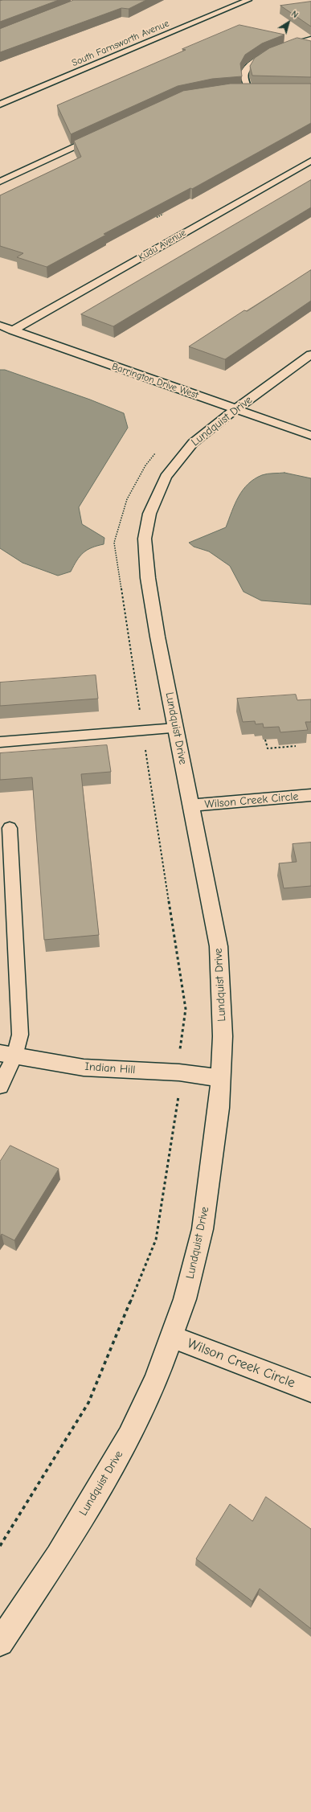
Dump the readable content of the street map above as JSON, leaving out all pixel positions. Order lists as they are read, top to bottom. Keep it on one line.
{"streets":{"street":["South Farnsworth Avenue","Kudu Avenue","Barrington Drive West","Lundquist Drive","Wilson Creek Circle","Indian Hill"]},"crossings":[["Kudu Avenue","Barrington Drive West"],["Barrington Drive West","Lundquist Drive"],["Lundquist Drive","Wilson Creek Circle"],["Lundquist Drive","Indian Hill"]],"north":"top right"}
